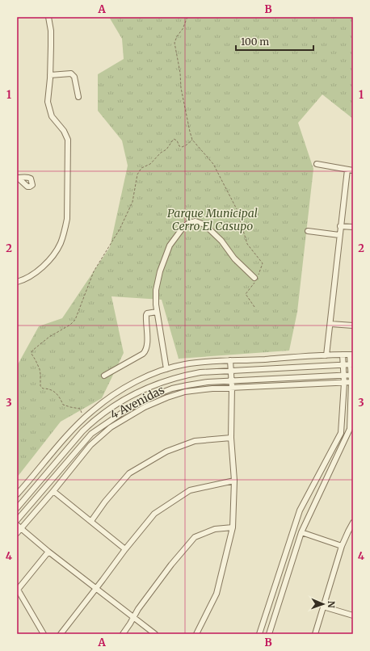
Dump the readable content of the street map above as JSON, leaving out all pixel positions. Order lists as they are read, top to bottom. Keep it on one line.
{"streets":{"street":["4 Avenidas"]},"parks":["Parque Municipal Cerro El Casupo"],"scale_bar":"100 m","north":"right","grid":{"columns":["A","B"],"rows":["1","2","3","4"]}}
